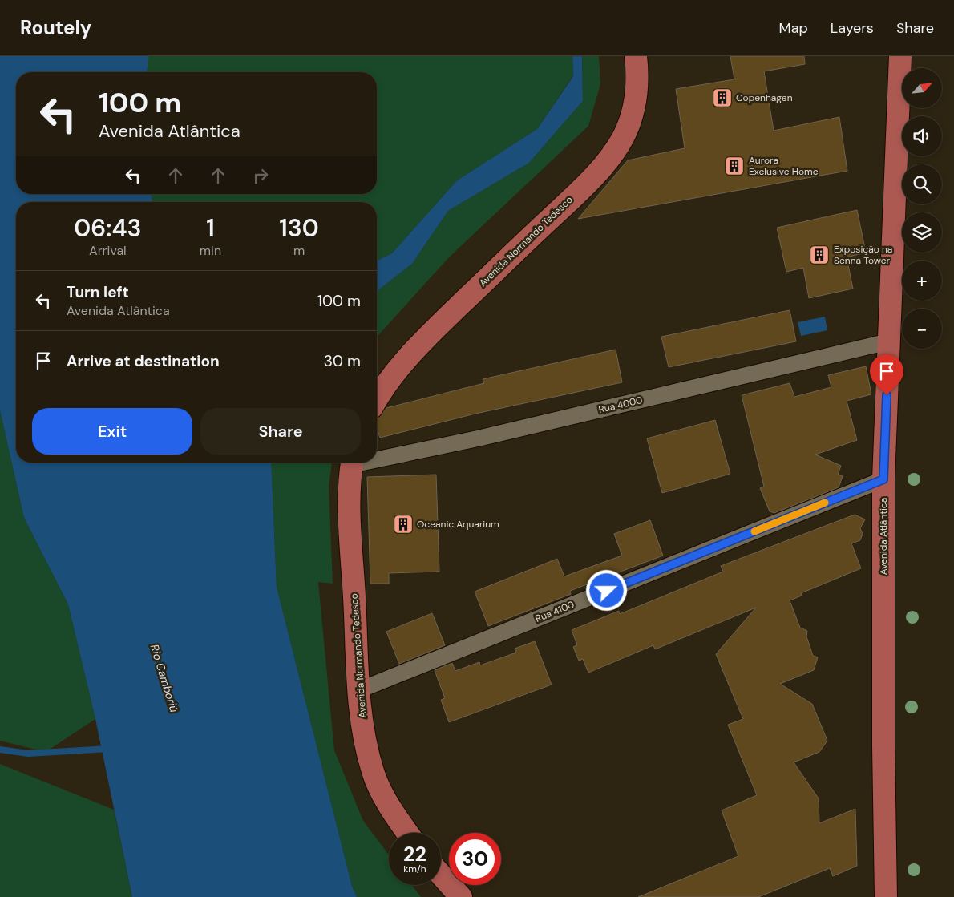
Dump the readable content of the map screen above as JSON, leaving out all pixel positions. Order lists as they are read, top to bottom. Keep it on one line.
{"streets":{"main road":["Avenida Normando Tedesco","Avenida Atlântica"],"street":["Rua 4000","Rua 4100"]},"crossings":[["Avenida Normando Tedesco","Rua 4100"],["Rua 4000","Avenida Atlântica"],["Avenida Atlântica","Rua 4100"]],"water":["Rio Camboriú"],"places":{"building":["Copenhagen","Aurora Exclusive Home","Exposição na Senna Tower","Oceanic Aquarium"]},"north":"top right","page":{"header":"Routely","nav":["Map","Layers","Share"],"map_buttons":["+","−"],"turn":["100 m","Avenida Atlântica"],"eta":["06:43","Arrival","1","min","130","m"],"list":[{"name":"Turn left","note":"Avenida Atlântica","value":"100 m"},{"name":"Arrive at destination","value":"30 m"}],"buttons":["Exit","Share"],"speed":"22 km/h","limit":"30"}}
